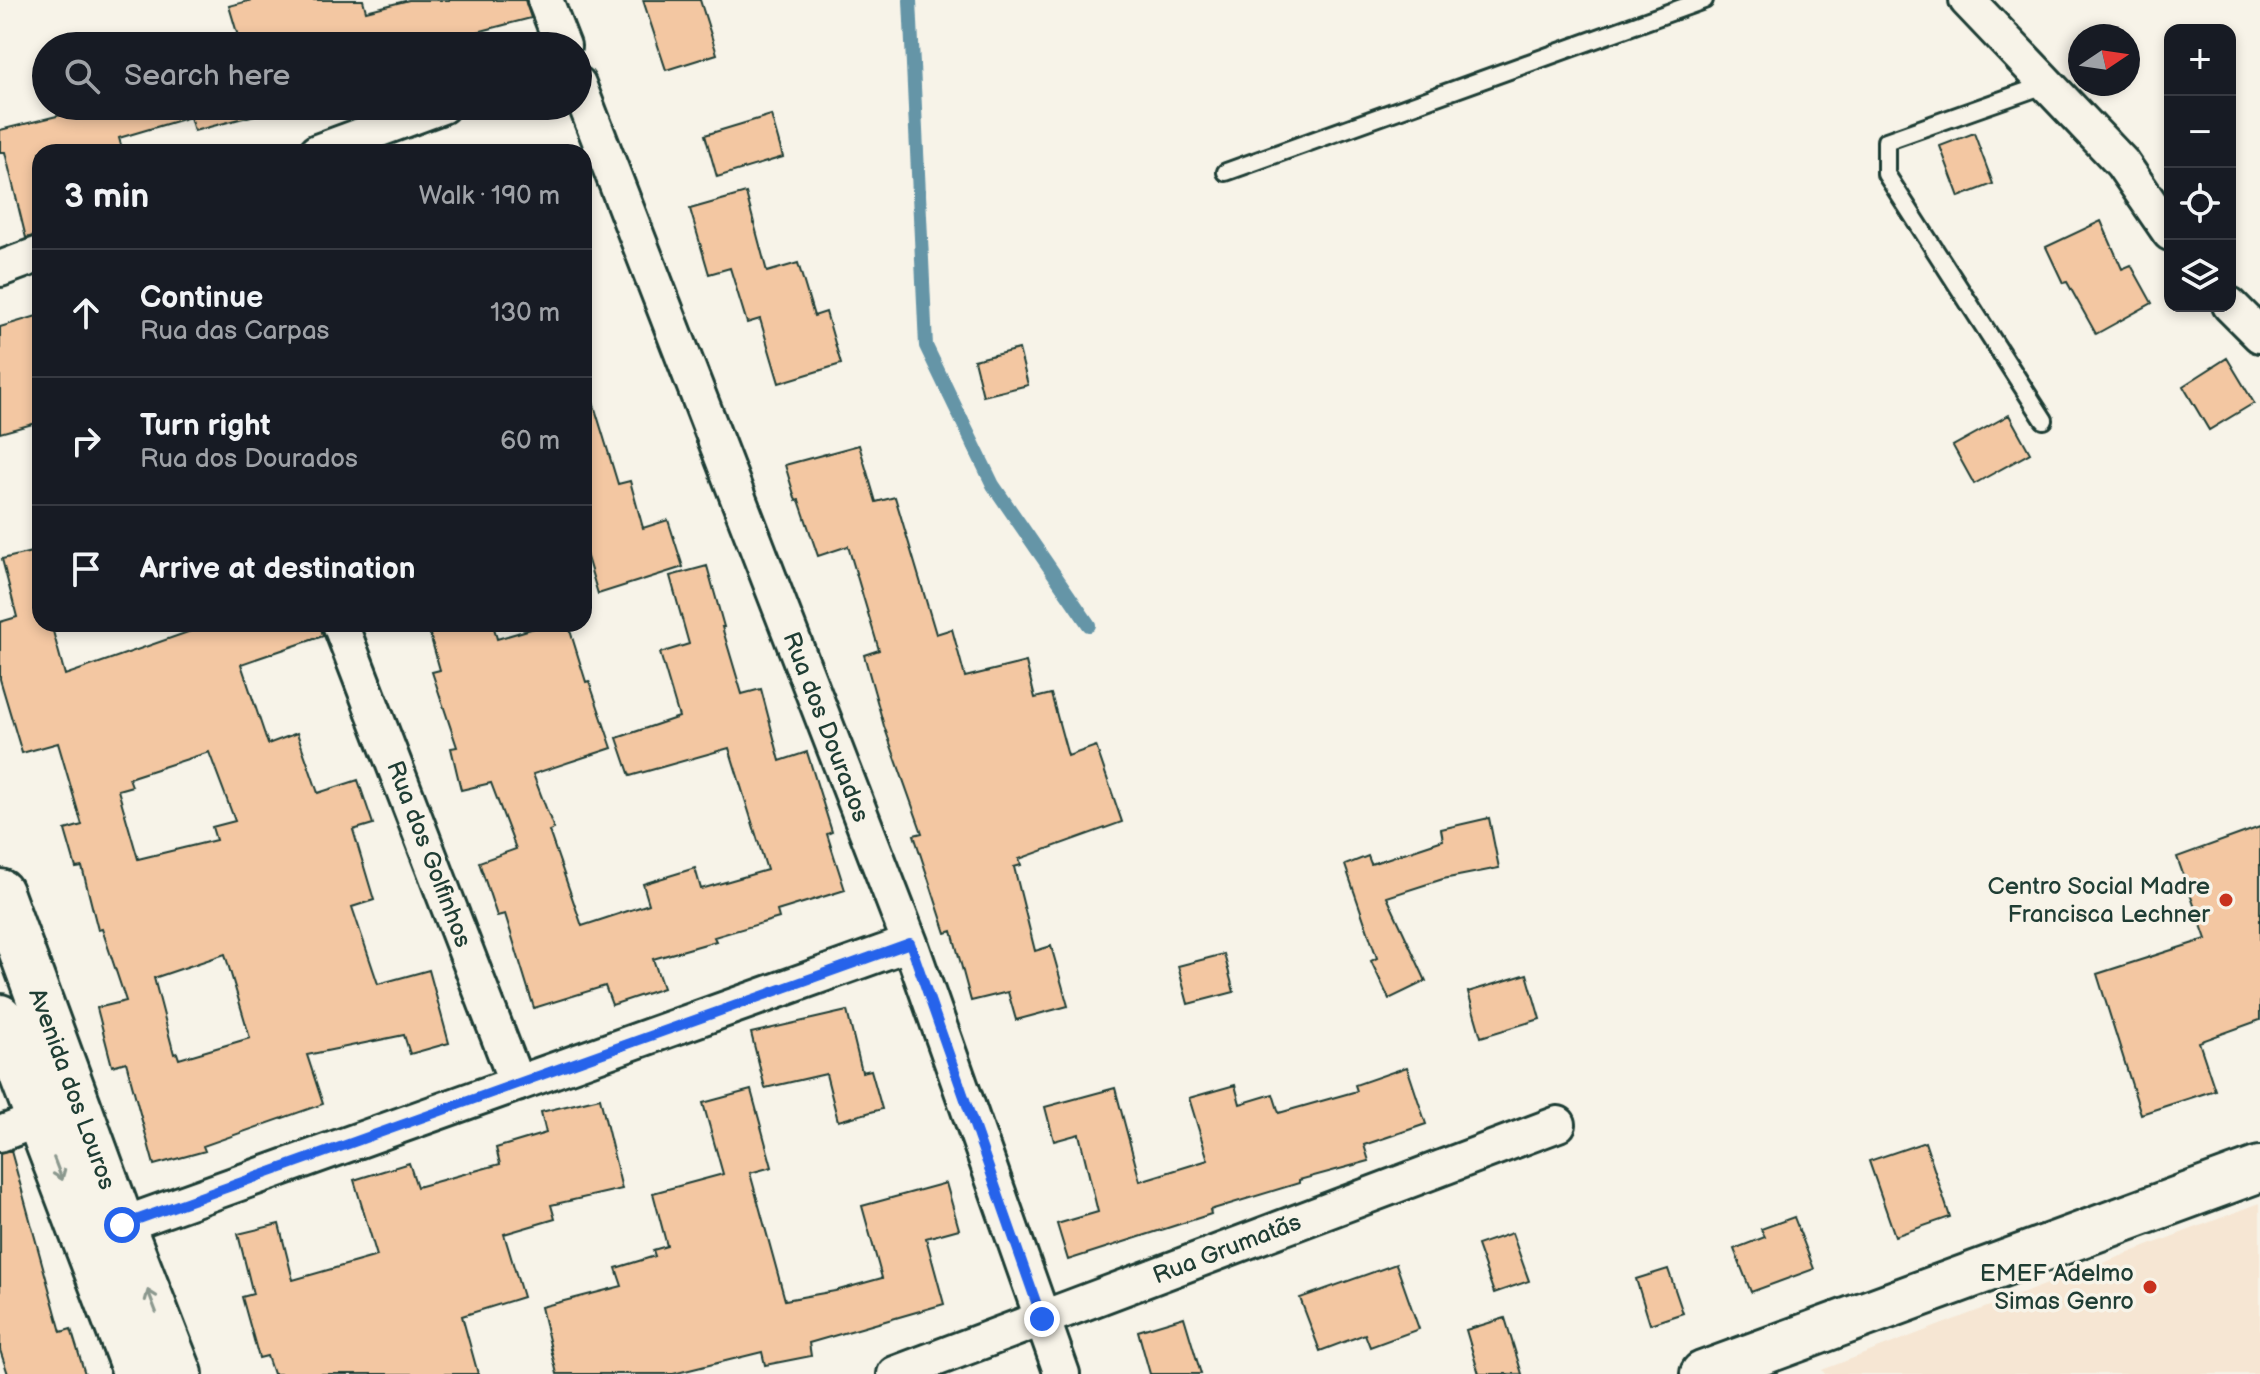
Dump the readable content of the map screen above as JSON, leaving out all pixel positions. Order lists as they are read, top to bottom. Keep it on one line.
{"streets":{"street":["Rua dos Dourados","Rua dos Golfinhos","Avenida dos Louros","Rua Grumatãs"]},"crossings":[["Rua dos Dourados","Rua Grumatãs"]],"places":["Centro Social Madre Francisca Lechner","EMEF Adelmo Simas Genro"],"north":"right","page":{"map_buttons":["+","−"],"search":"Search here","heading":["3 min","Walk · 190 m"],"list":[["Continue","Rua das Carpas","130 m"],["Turn right","Rua dos Dourados","60 m"],"Arrive at destination"]}}
